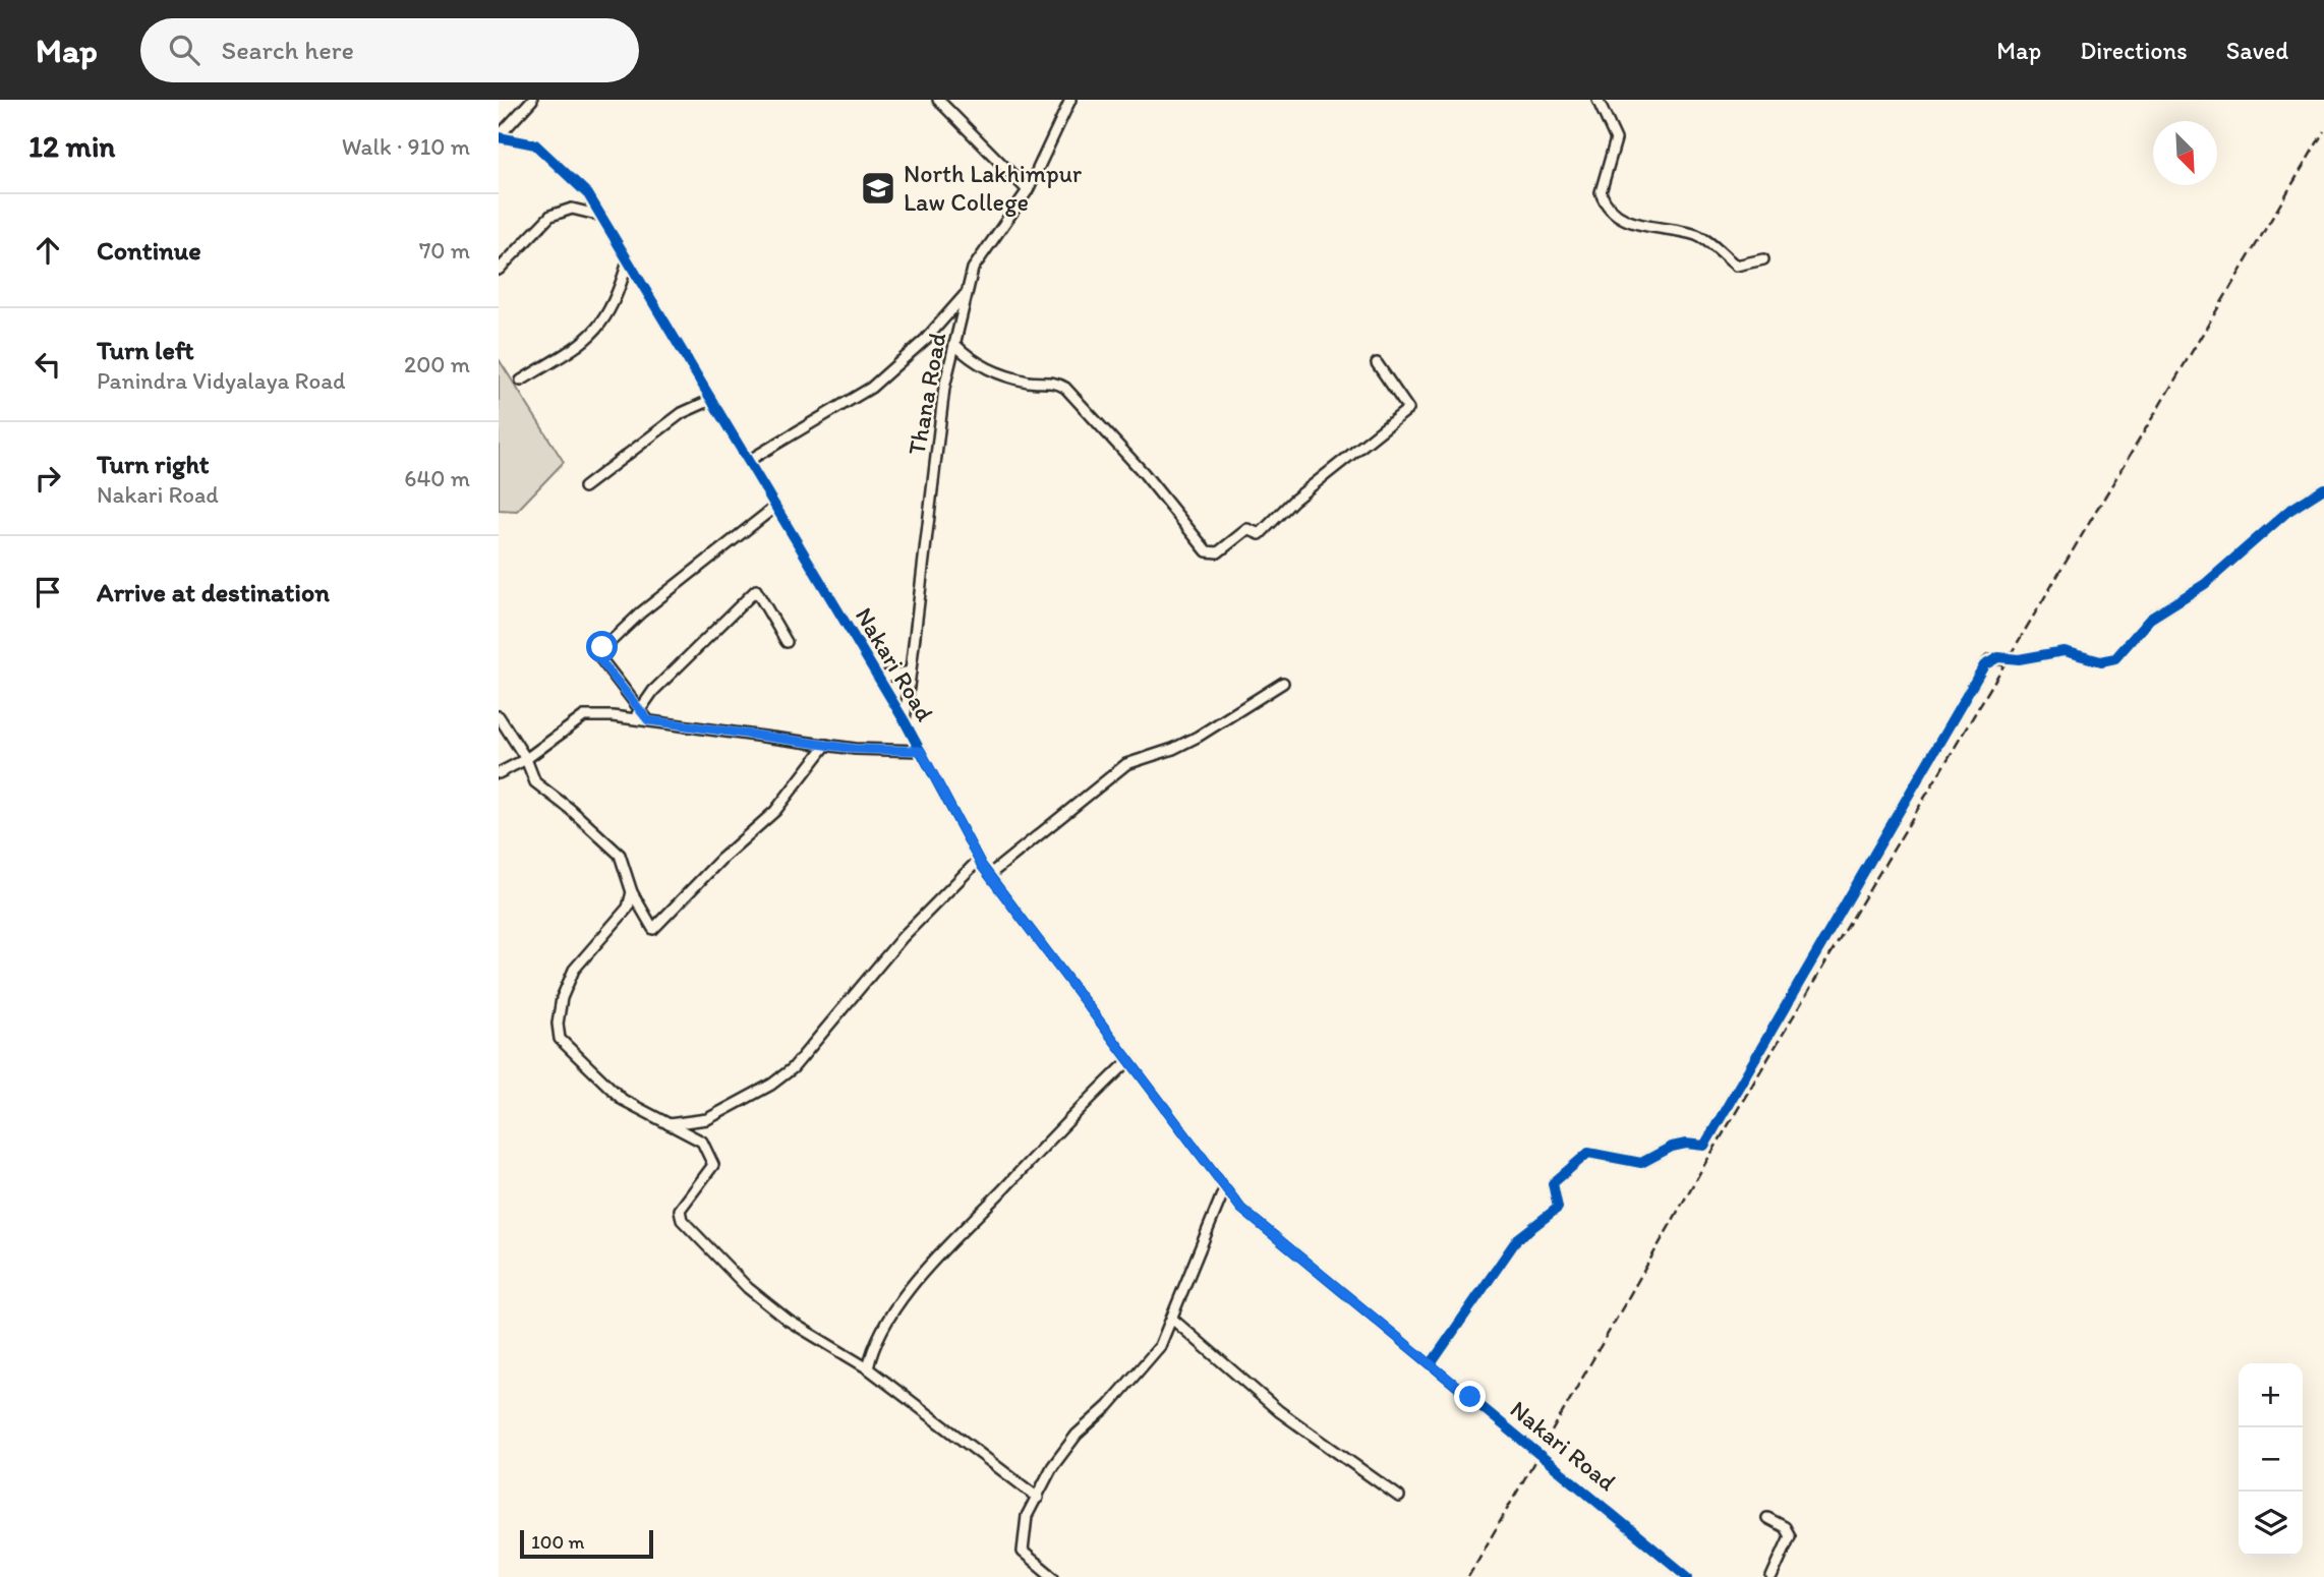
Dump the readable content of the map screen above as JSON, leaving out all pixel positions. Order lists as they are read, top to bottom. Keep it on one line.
{"streets":{"street":["Thana Road","Nakari Road"]},"crossings":[["Thana Road","Nakari Road"]],"places":{"school or university":["North Lakhimpur Law College"]},"scale_bar":"100 m","north":"bottom right","page":{"header":"Map","search":"Search here","nav":["Map","Directions","Saved"],"heading":["12 min","Walk · 910 m"],"list":[["Continue","70 m"],["Turn left","Panindra Vidyalaya Road","200 m"],["Turn right","Nakari Road","640 m"],"Arrive at destination"],"map_buttons":["+","−"],"scale":"100 m"}}
